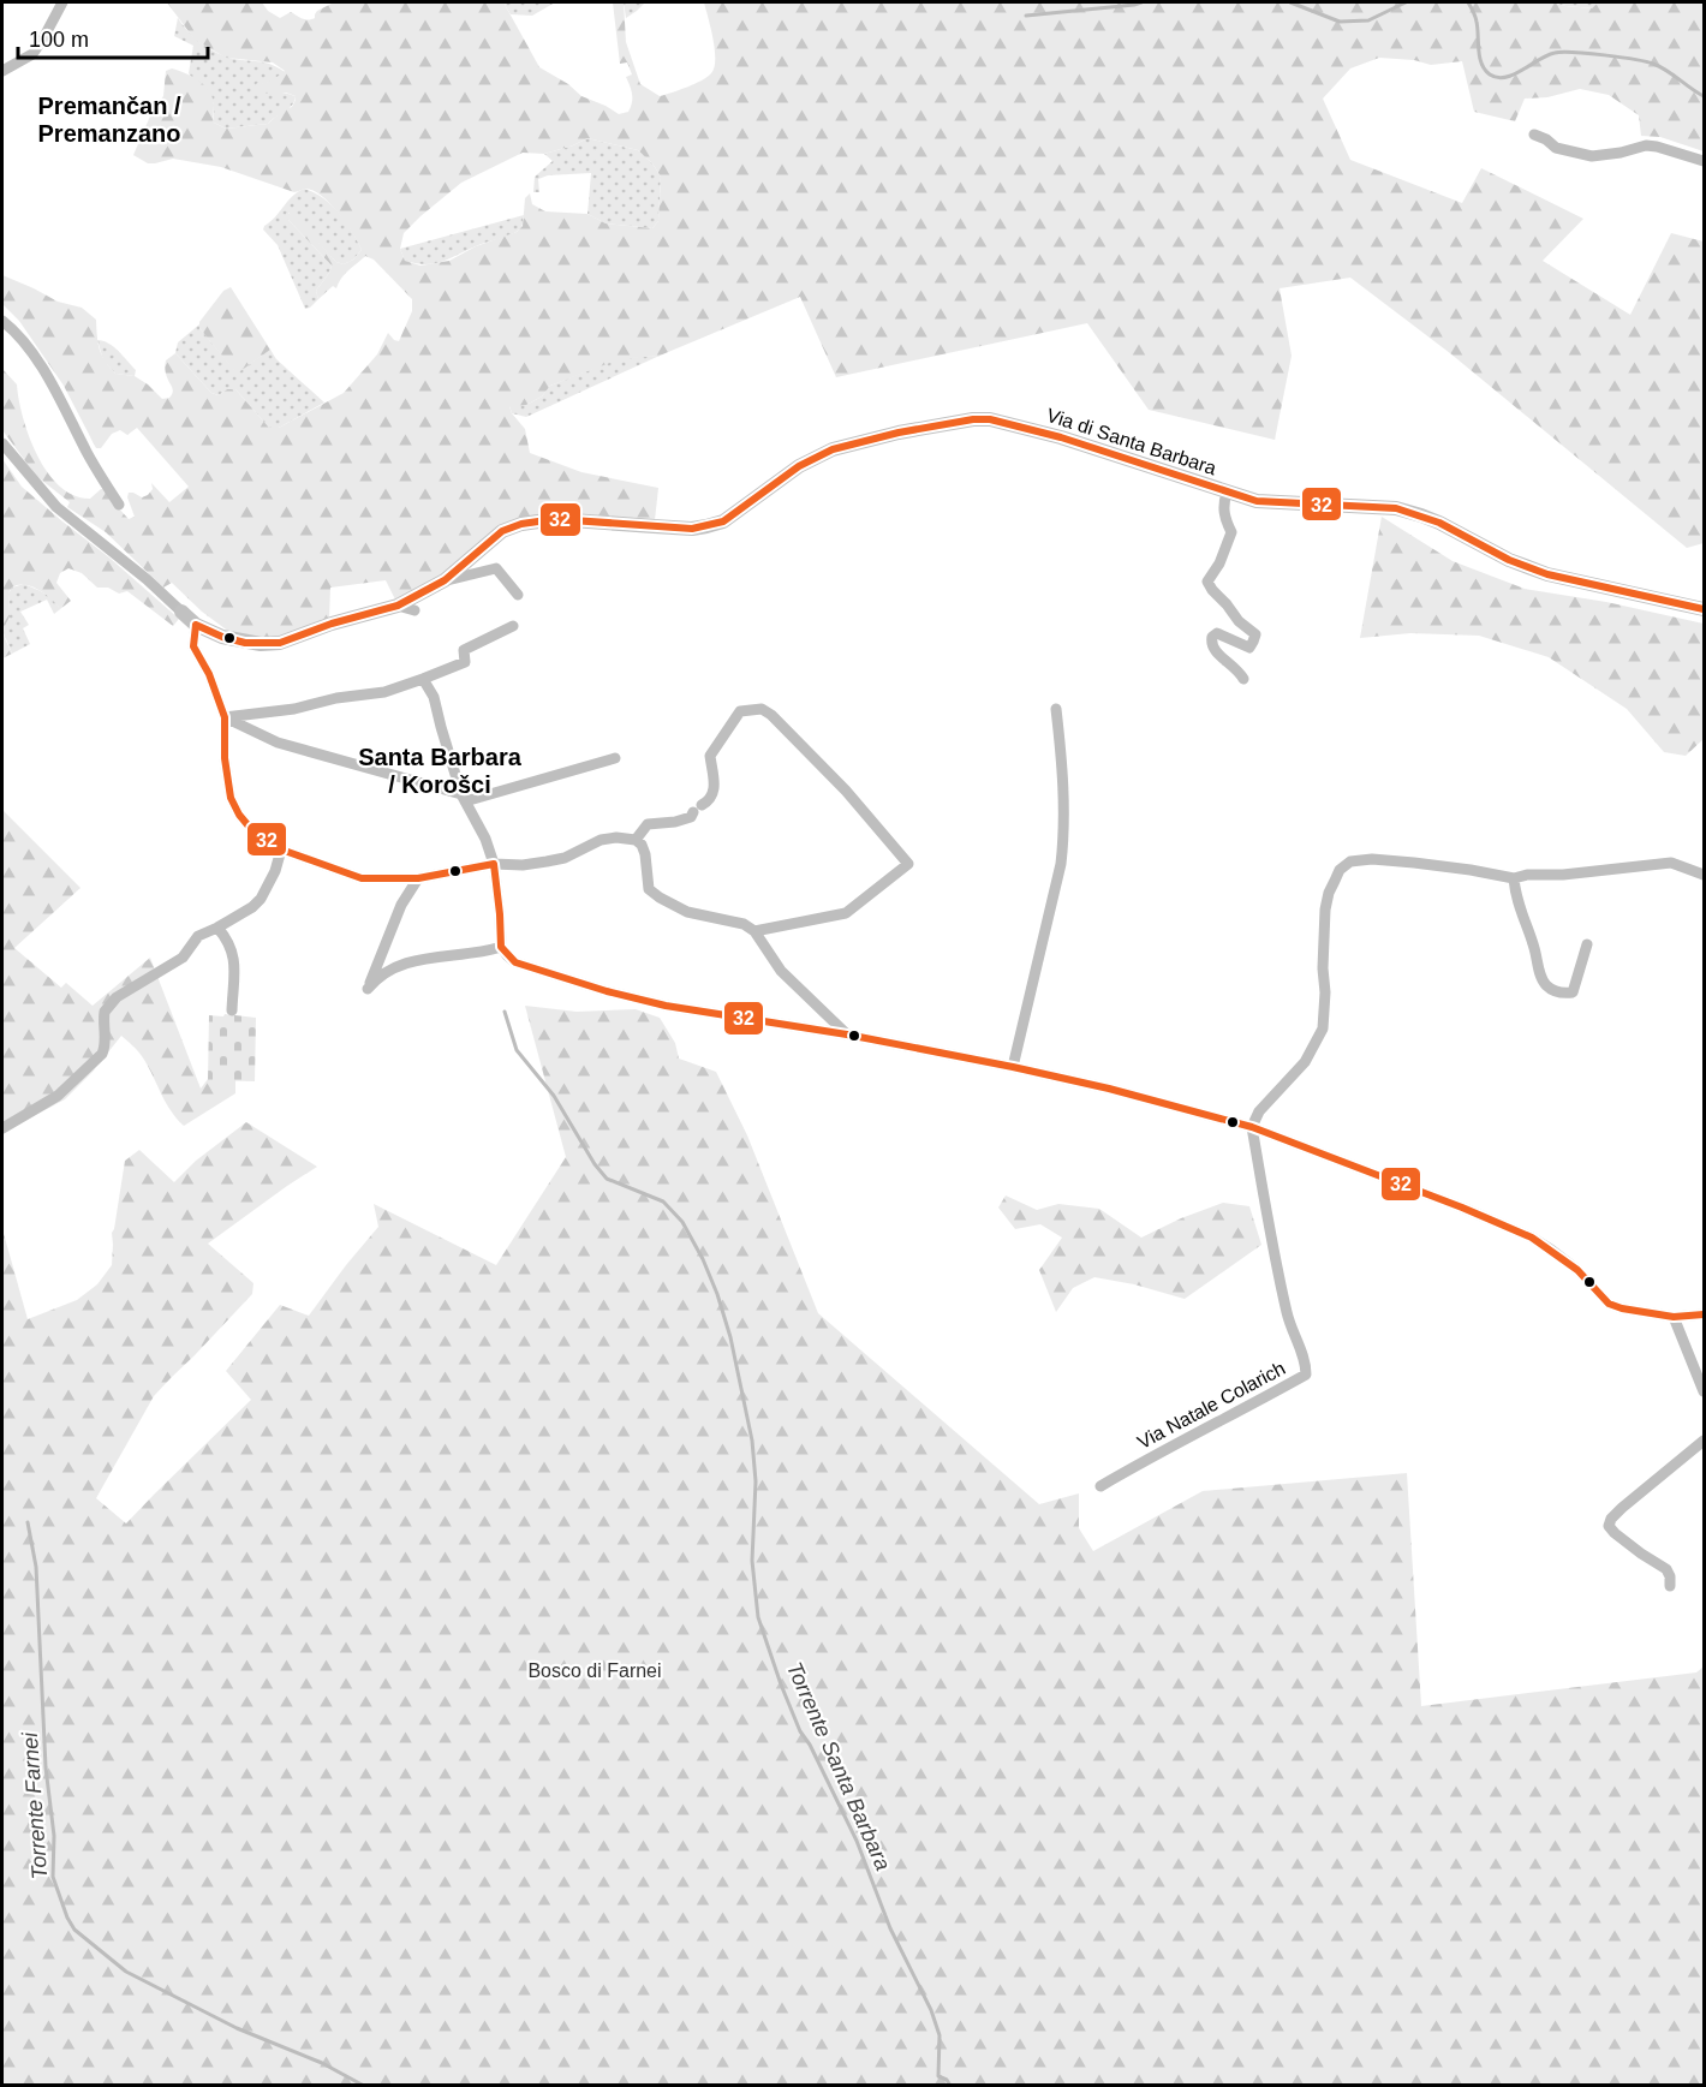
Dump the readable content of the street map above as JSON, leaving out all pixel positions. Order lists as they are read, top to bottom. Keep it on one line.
{"streets":{"street":["Via di Santa Barbara","Via Natale Colarich"]},"districts":["Premančan / Premanzano","Santa Barbara / Korošci"],"water":["Torrente Santa Barbara","Torrente Farnei"],"parks":["Bosco di Farnei"],"lines":["transit line 32"],"scale_bar":"100 m"}
